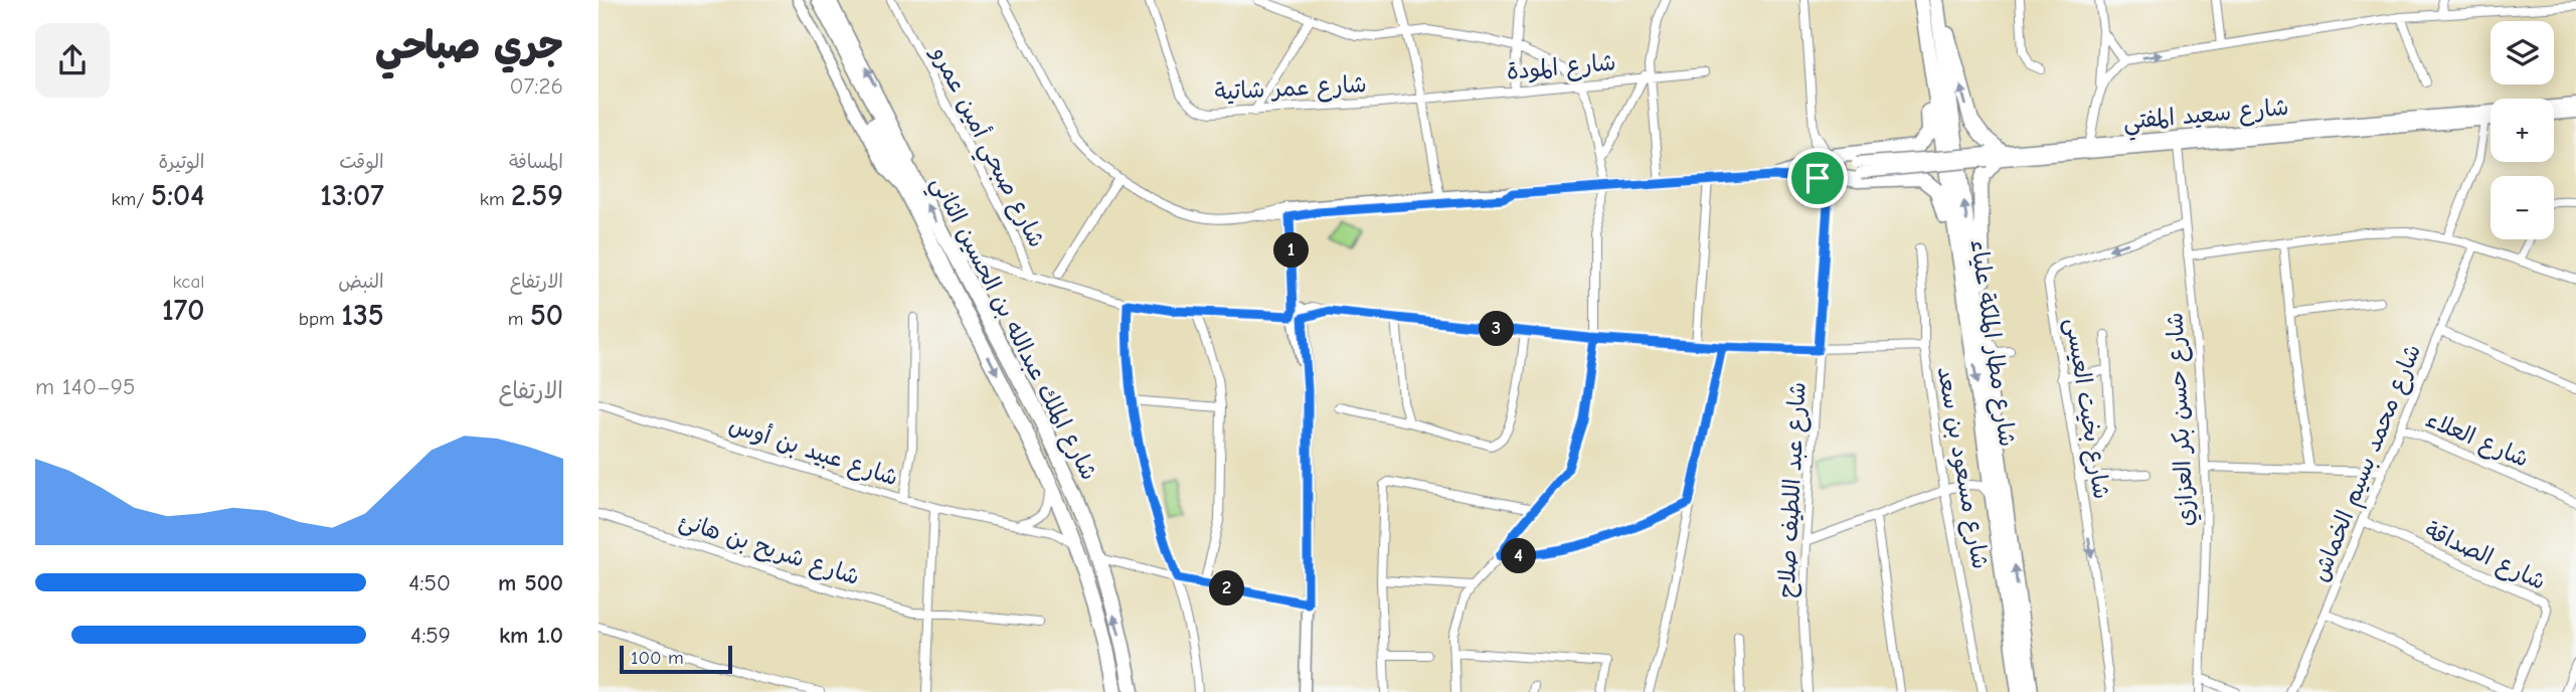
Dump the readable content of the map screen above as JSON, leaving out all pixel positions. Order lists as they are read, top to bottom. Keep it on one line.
{"streets":{"highway":["شارع الملك عبدالله بن الحسين الثاني","شارع مطار الملكة علياء"],"street":["شارع المودة","شارع عمر شاتية","شارع سعيد المفتي","شارع صبحي أمين عمرو","شارع بخيت العيسى","شارع حسن بكر العزازي","شارع العلاء","شارع عبيد بن أوس","شارع محمد بسيم الخماش","شارع مسعود بن سعد","شارع عبد اللطيف صلاح","شارع شريح بن هانئ","شارع الصداقة"]},"crossings":[["شارع المودة","شارع عمر شاتية"],["شارع سعيد المفتي","شارع حسن بكر العزازي"],["شارع سعيد المفتي","شارع عبد اللطيف صلاح"],["شارع صبحي أمين عمرو","شارع الملك عبدالله بن الحسين الثاني"],["شارع صبحي أمين عمرو","شارع مسعود بن سعد"],["شارع صبحي أمين عمرو","شارع عبد اللطيف صلاح"],["شارع الملك عبدالله بن الحسين الثاني","شارع عبيد بن أوس"],["شارع بخيت العيسى","شارع حسن بكر العزازي"],["شارع العلاء","شارع محمد بسيم الخماش"],["شارع محمد بسيم الخماش","شارع الصداقة"]],"one_way":["شارع بخيت العيسى"],"scale_bar":"100 m","page":{"heading":["جري صباحي","07:26"],"map_buttons":["+","−"],"stats":[["المسافة","2.59 km"],["الوقت","13:07"],["الوتيرة","5:04 /km"],["الارتفاع","50 m"],["النبض","135 bpm"],["kcal","170"]],"pins":["1","3","4","2"],"chart":["الارتفاع","95–140 m"],"list":[{"name":"500 m","note":"4:50"},{"name":"1.0 km","note":"4:59"}],"scale":"100 m"}}
